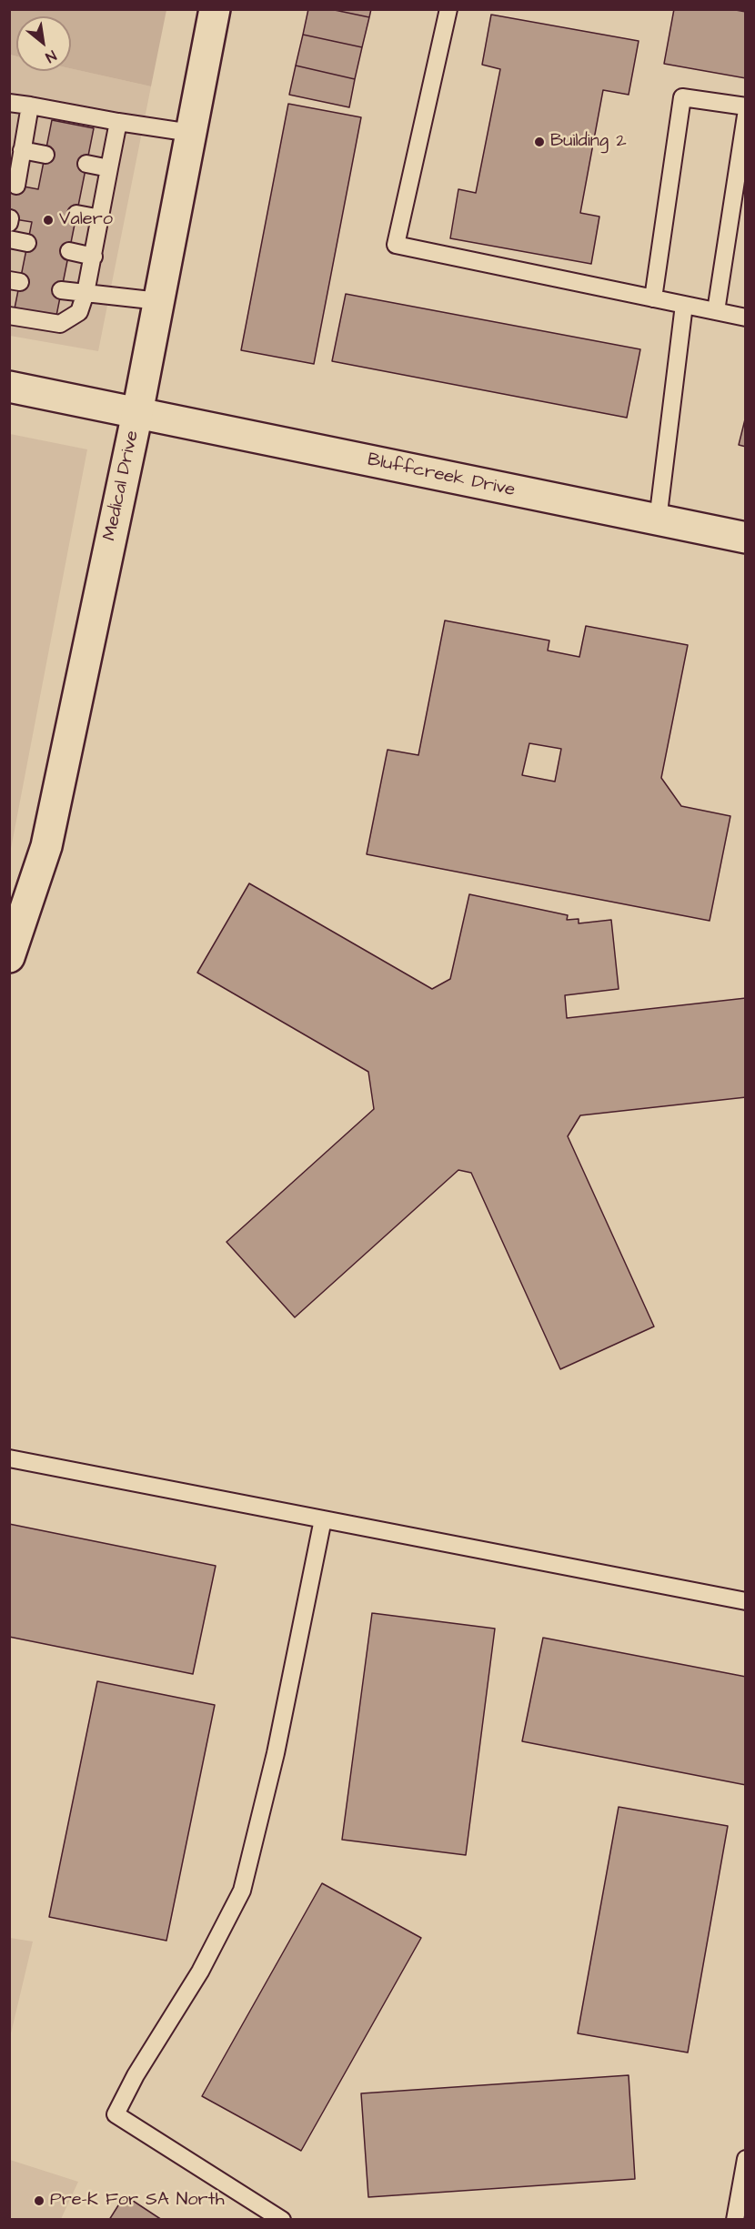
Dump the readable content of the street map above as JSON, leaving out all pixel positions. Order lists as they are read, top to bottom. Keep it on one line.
{"streets":{"street":["Bluffcreek Drive","Medical Drive"]},"crossings":[["Bluffcreek Drive","Medical Drive"]],"places":["Building 2","Valero","Pre-K For SA North"],"north":"bottom right"}
